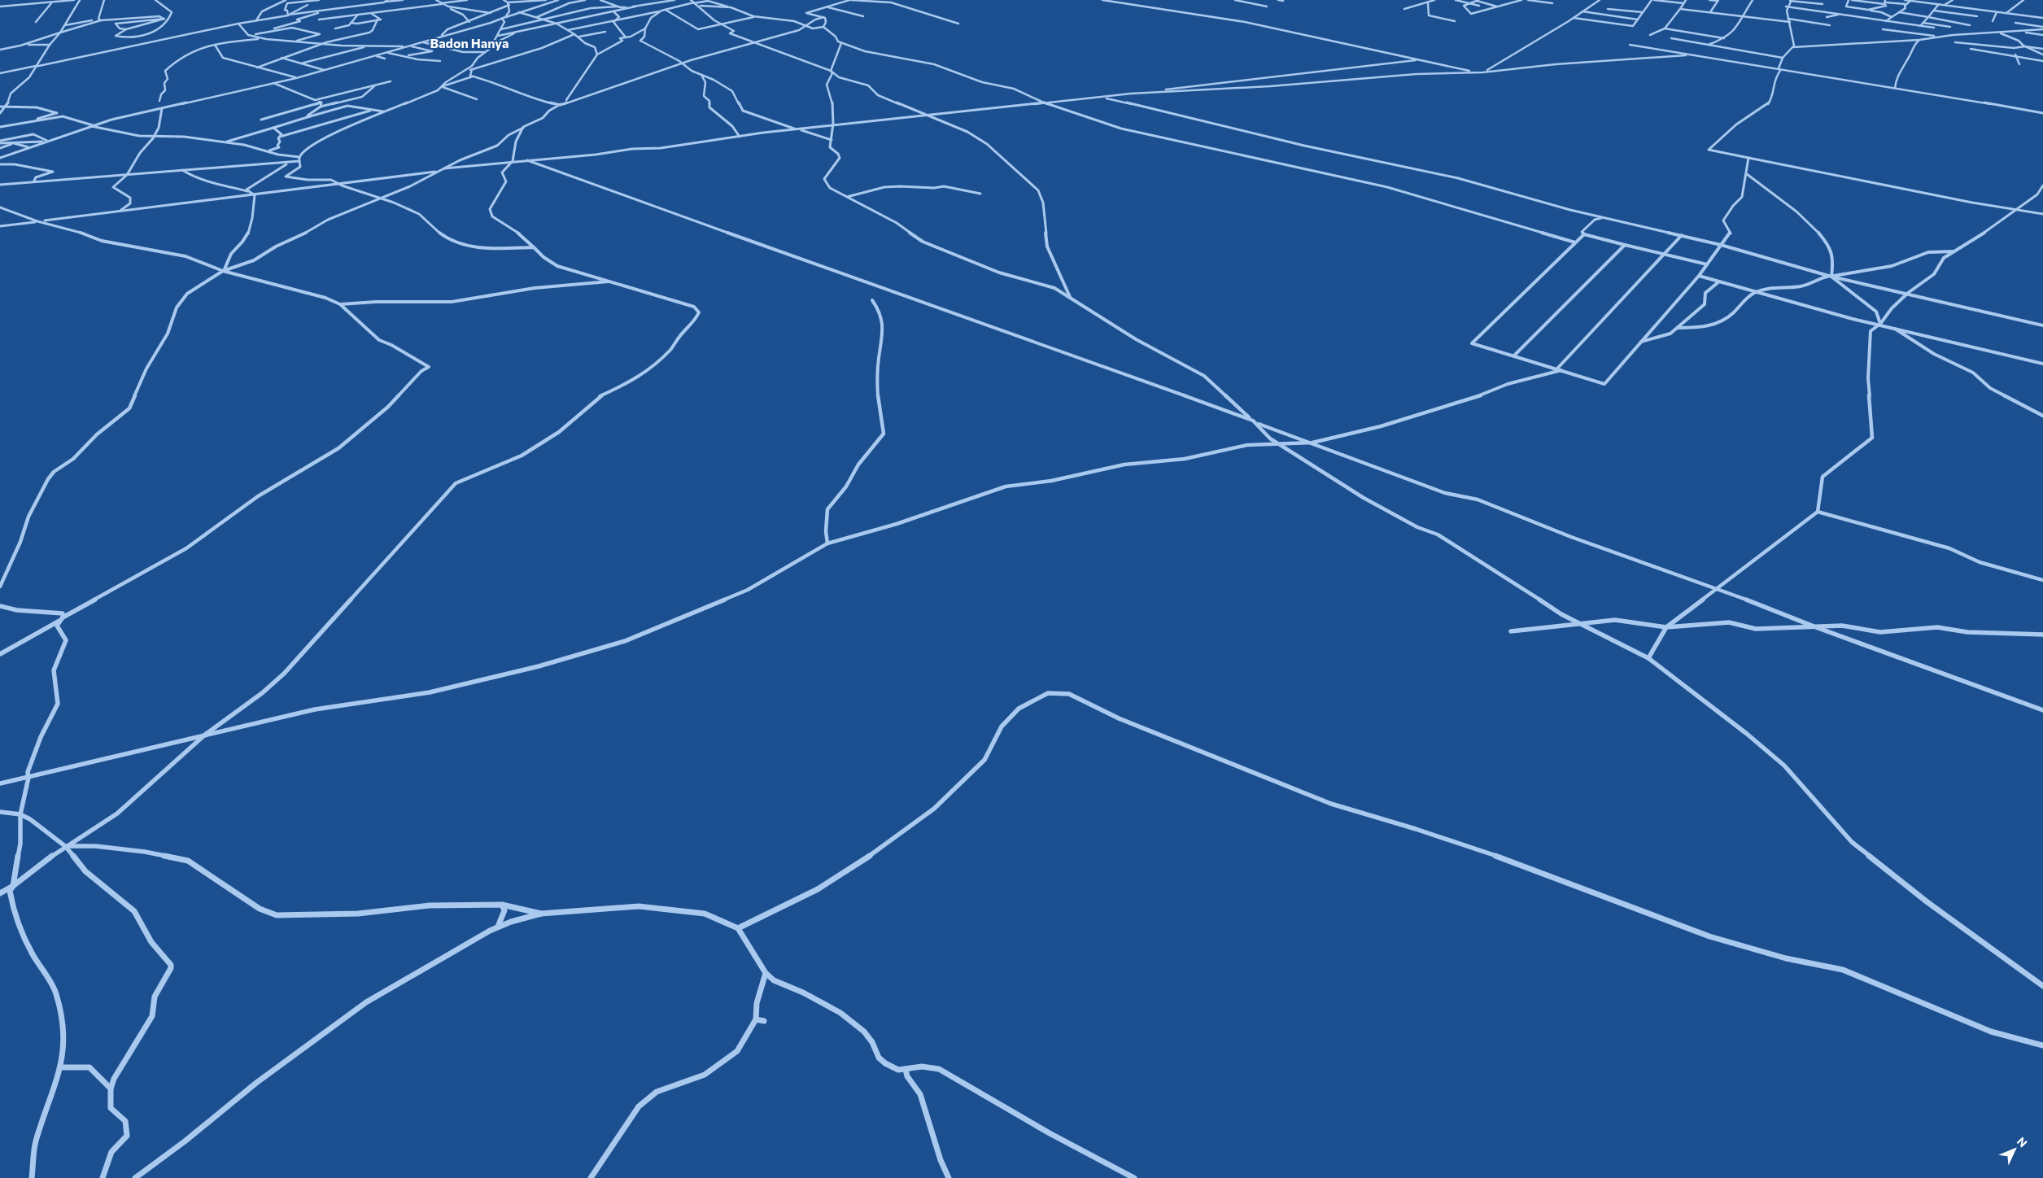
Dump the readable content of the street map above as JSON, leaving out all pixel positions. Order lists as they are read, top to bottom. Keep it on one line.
{"districts":["Badon Hanya"],"north":"top right"}
